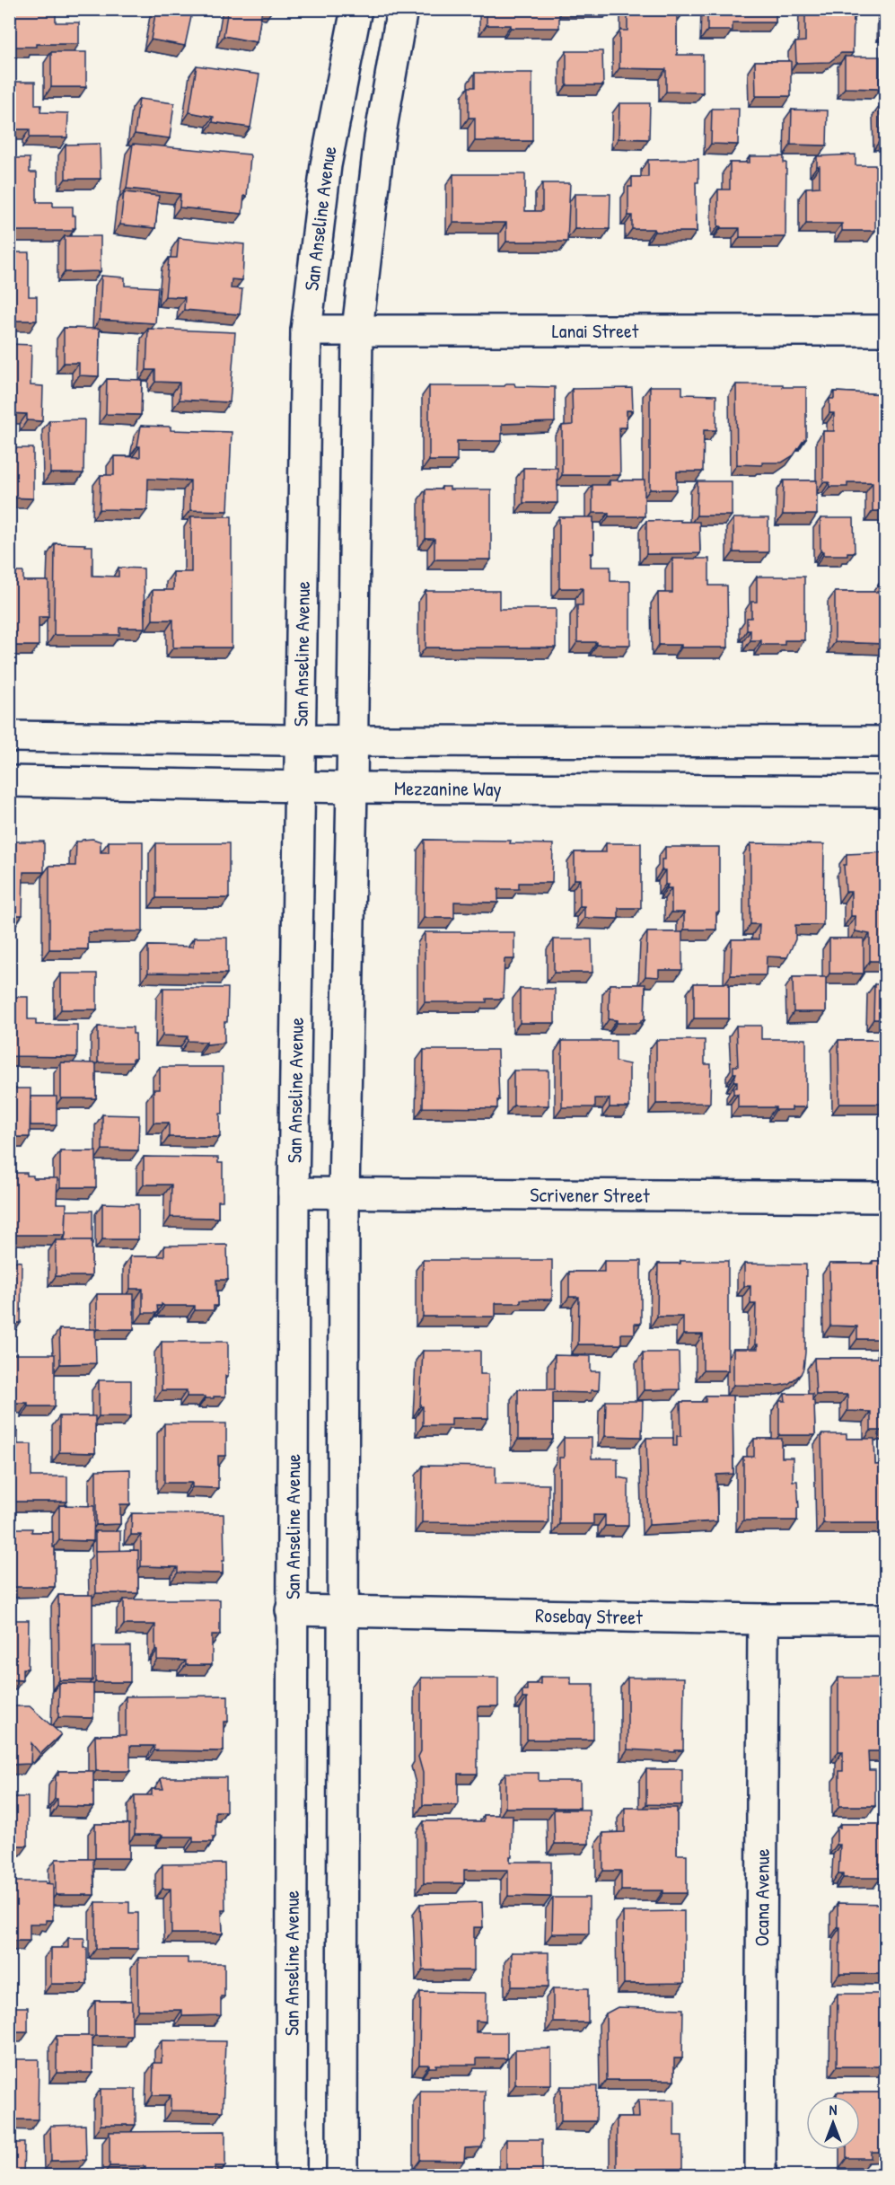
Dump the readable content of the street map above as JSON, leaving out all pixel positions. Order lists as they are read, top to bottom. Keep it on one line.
{"streets":{"street":["San Anseline Avenue","Lanai Street","Mezzanine Way","Scrivener Street","Rosebay Street","Ocana Avenue"]},"crossings":[["San Anseline Avenue","Lanai Street"],["San Anseline Avenue","Mezzanine Way"],["San Anseline Avenue","Scrivener Street"],["San Anseline Avenue","Rosebay Street"],["Rosebay Street","Ocana Avenue"]],"north":"top"}
